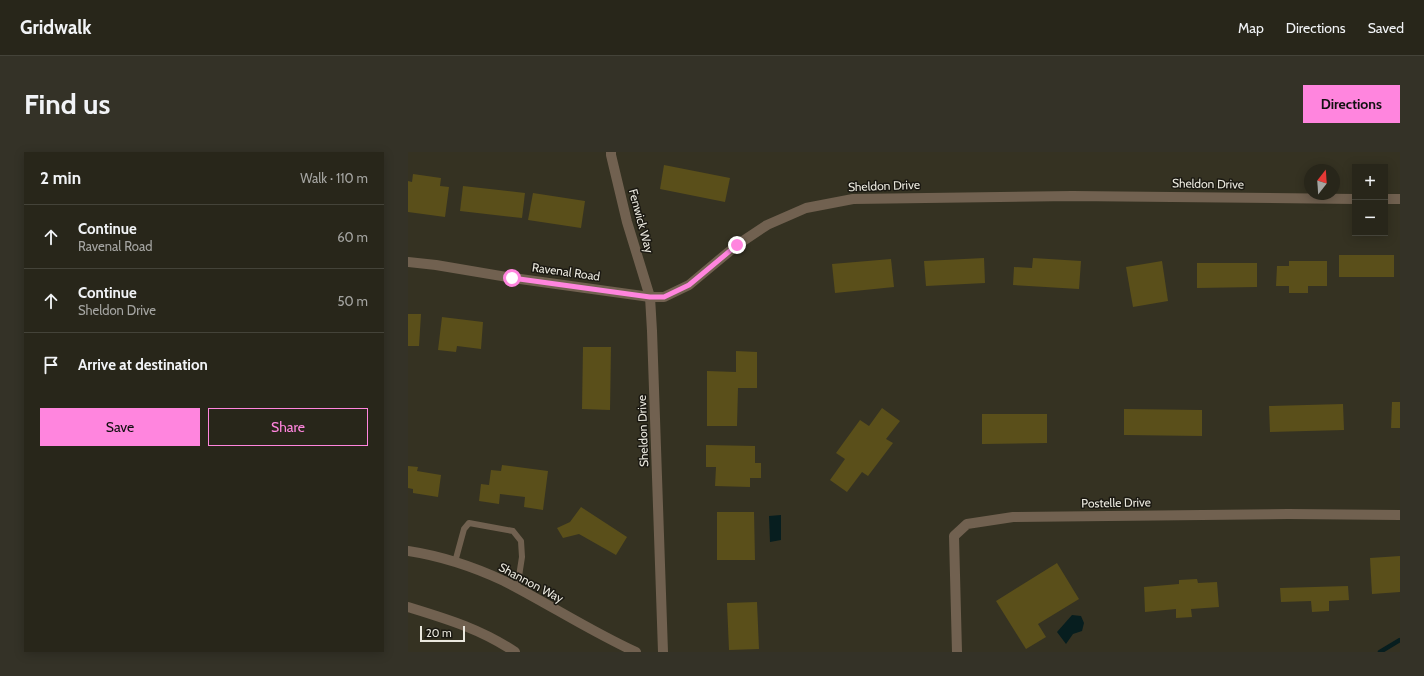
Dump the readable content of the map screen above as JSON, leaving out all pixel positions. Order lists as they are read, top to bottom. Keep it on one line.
{"streets":{"street":["Sheldon Drive","Fenwick Way","Ravenal Road","Postelle Drive","Shannon Way"]},"crossings":[["Sheldon Drive","Fenwick Way"],["Sheldon Drive","Ravenal Road"],["Fenwick Way","Ravenal Road"]],"scale_bar":"20 m","north":"top","page":{"header":"Gridwalk","nav":["Map","Directions","Saved"],"buttons":["Directions",["Save","Share"]],"title":"Find us","heading":["2 min","Walk · 110 m"],"map_buttons":["+","−"],"list":[["Continue","Ravenal Road","60 m"],["Continue","Sheldon Drive","50 m"],"Arrive at destination"],"scale":"20 m"}}
